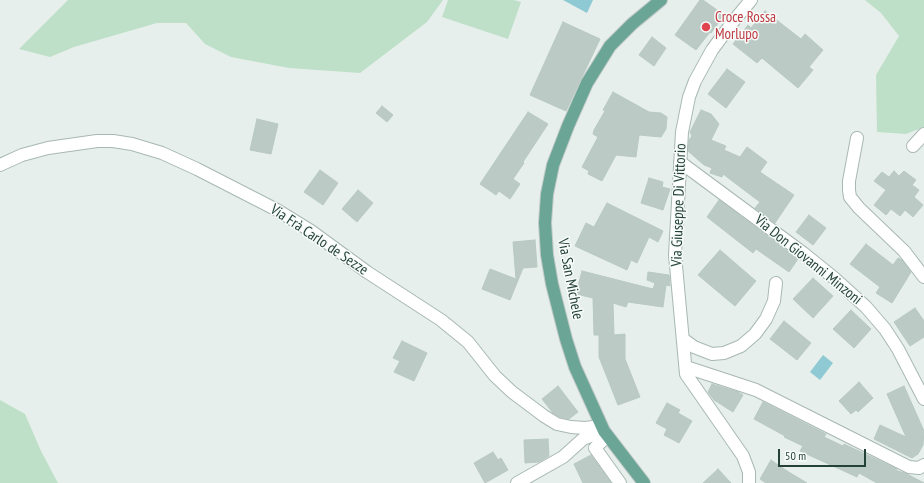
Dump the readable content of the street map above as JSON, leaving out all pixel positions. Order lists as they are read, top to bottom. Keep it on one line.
{"streets":{"main road":["Via San Michele"],"street":["Via Giuseppe Di Vittorio","Via Frà Carlo de Sezze","Via Don Giovanni Minzoni"]},"crossings":[["Via Giuseppe Di Vittorio","Via Don Giovanni Minzoni"],["Via Frà Carlo de Sezze","Via San Michele"]],"places":["Croce Rossa Morlupo"],"scale_bar":"50 m"}
